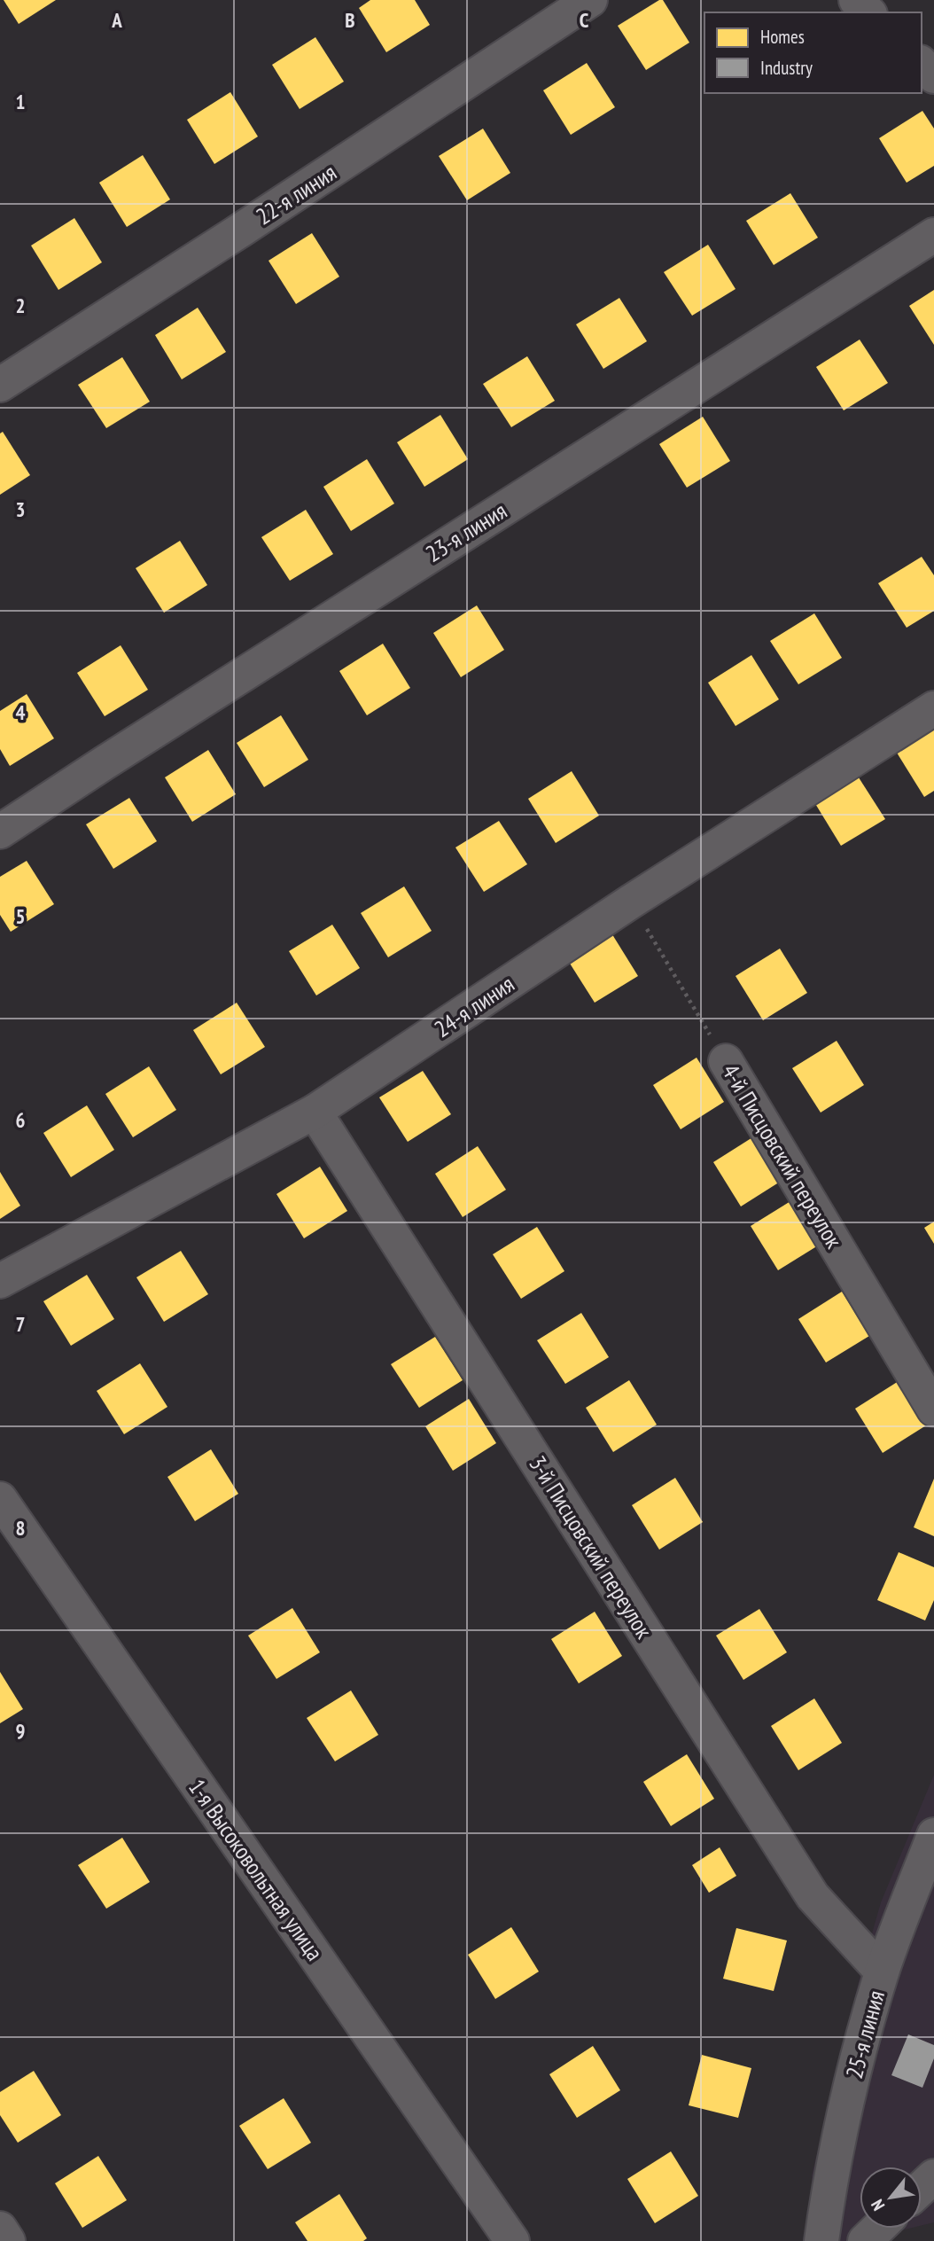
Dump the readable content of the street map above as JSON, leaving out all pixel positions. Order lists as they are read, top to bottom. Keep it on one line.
{"streets":{"street":["22-я линия","23-я линия","24-я линия","4-й Писцовский переулок","3-й Писцовский переулок","1-я Высоковольтная улица","25-я линия"]},"crossings":[["24-я линия","4-й Писцовский переулок"],["24-я линия","3-й Писцовский переулок"],["3-й Писцовский переулок","25-я линия"]],"legend":["Homes","Industry"],"north":"bottom left","grid":{"columns":["A","B","C"],"rows":["1","2","3","4","5","6","7","8","9"]}}
